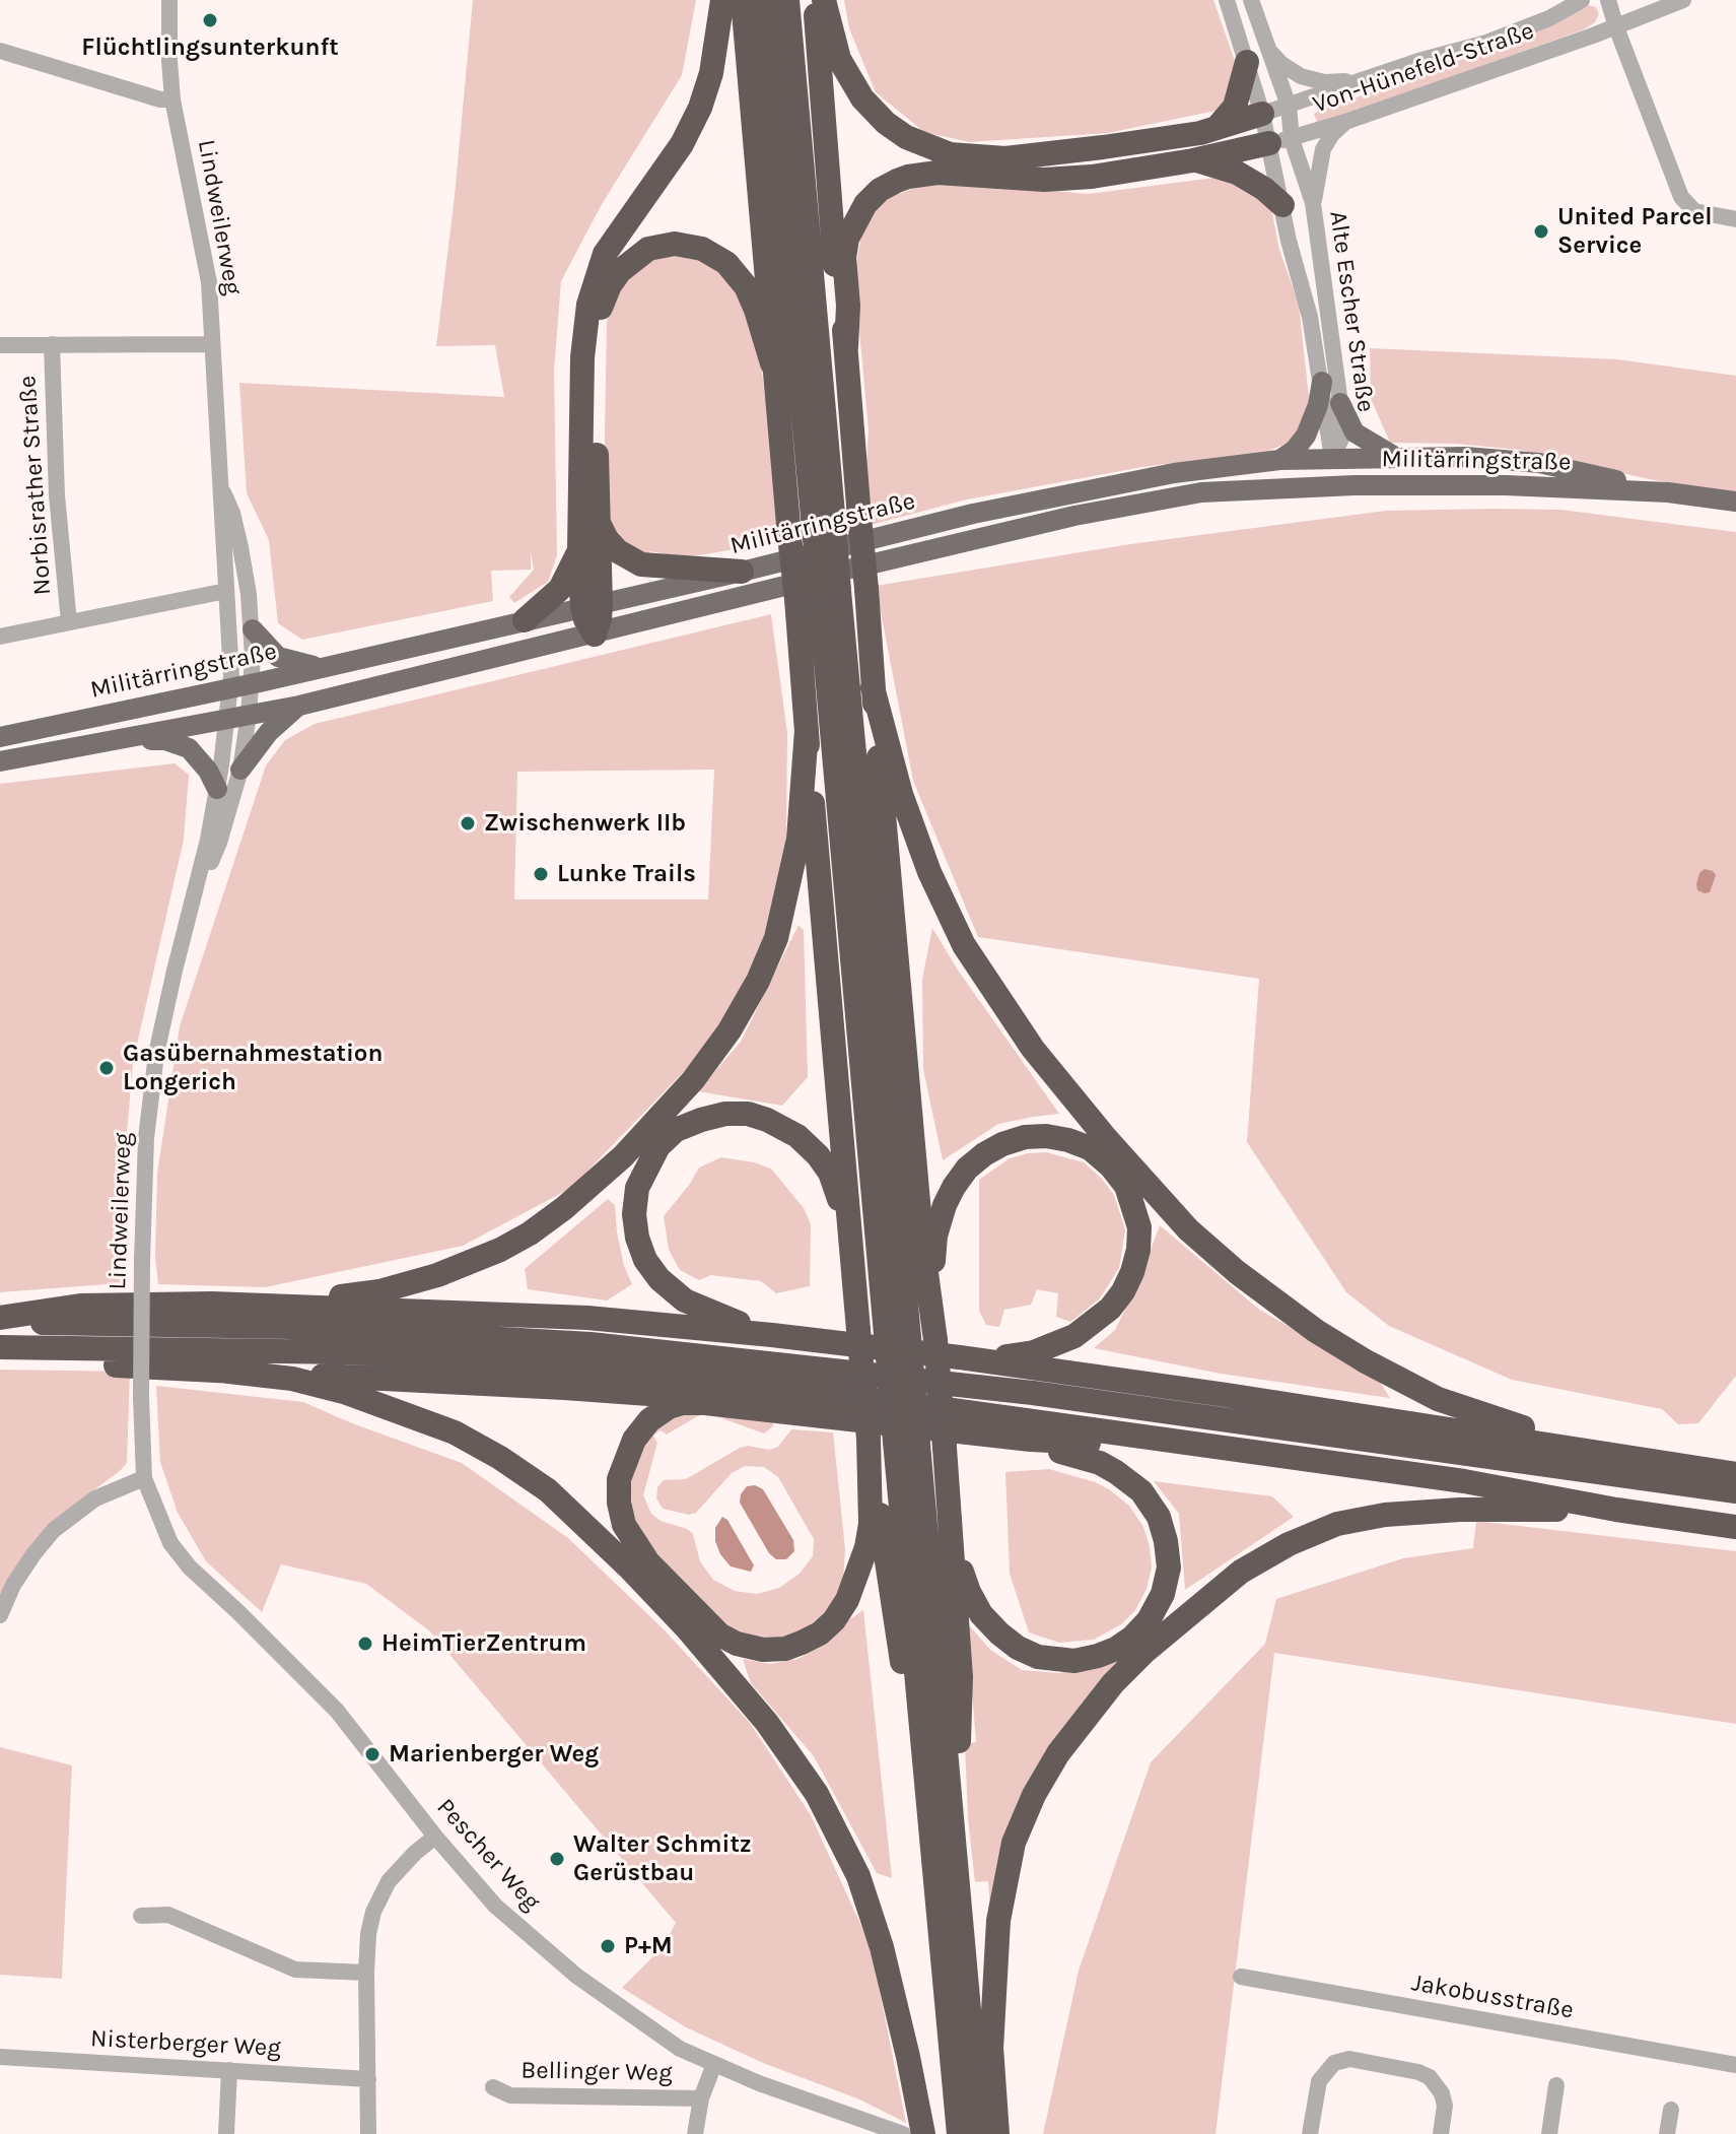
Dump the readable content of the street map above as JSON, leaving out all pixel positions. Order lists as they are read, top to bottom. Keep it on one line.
{"streets":{"main road":["Militärringstraße"],"street":["Von-Hünefeld-Straße","Lindweilerweg","Alte Escher Straße","Norbisrather Straße","Pescher Weg","Jakobusstraße","Nisterberger Weg","Bellinger Weg"]},"crossings":[["Von-Hünefeld-Straße","Alte Escher Straße"],["Lindweilerweg","Militärringstraße"],["Lindweilerweg","Pescher Weg"],["Alte Escher Straße","Militärringstraße"]],"places":["Flüchtlingsunterkunft","United Parcel Service","Zwischenwerk IIb","Lunke Trails","Gasübernahmestation Longerich","HeimTierZentrum","Marienberger Weg","Walter Schmitz Gerüstbau","P+M"]}
